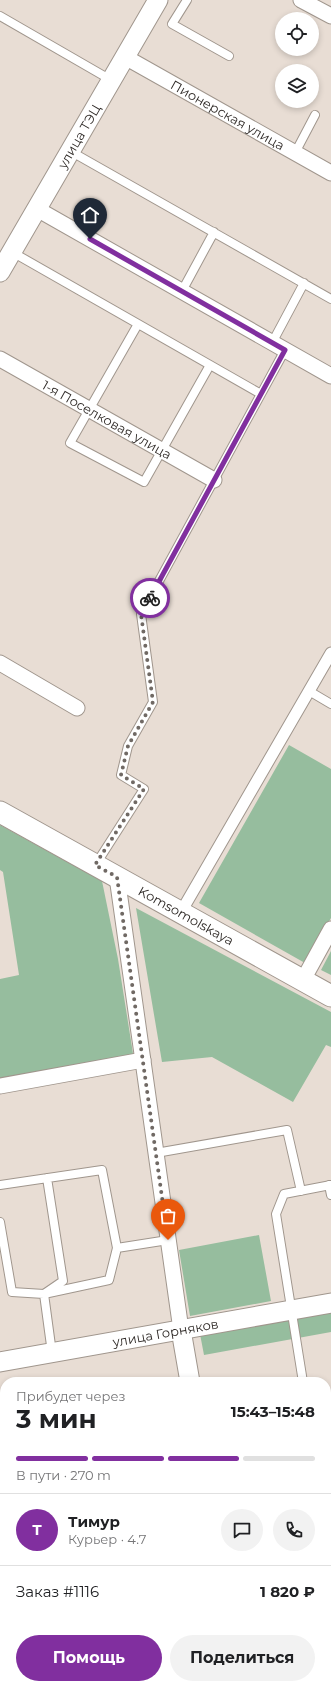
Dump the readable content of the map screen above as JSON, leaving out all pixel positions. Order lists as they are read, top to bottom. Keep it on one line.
{"streets":{"main road":["Komsomolskaya"],"street":["Пионерская улица","улица ТЭЦ","1-я Поселковая улица","улица Горняков"]},"crossings":[["Пионерская улица","улица ТЭЦ"]],"page":{"heading":["3 мин","Прибудет через","15:43–15:48"],"panel":["Тимур","Курьер · 4.7","Заказ #1116","1 820 ₽"],"bar":"В пути · 270 m","round":"Т","buttons":["Помощь","Поделиться"]}}
